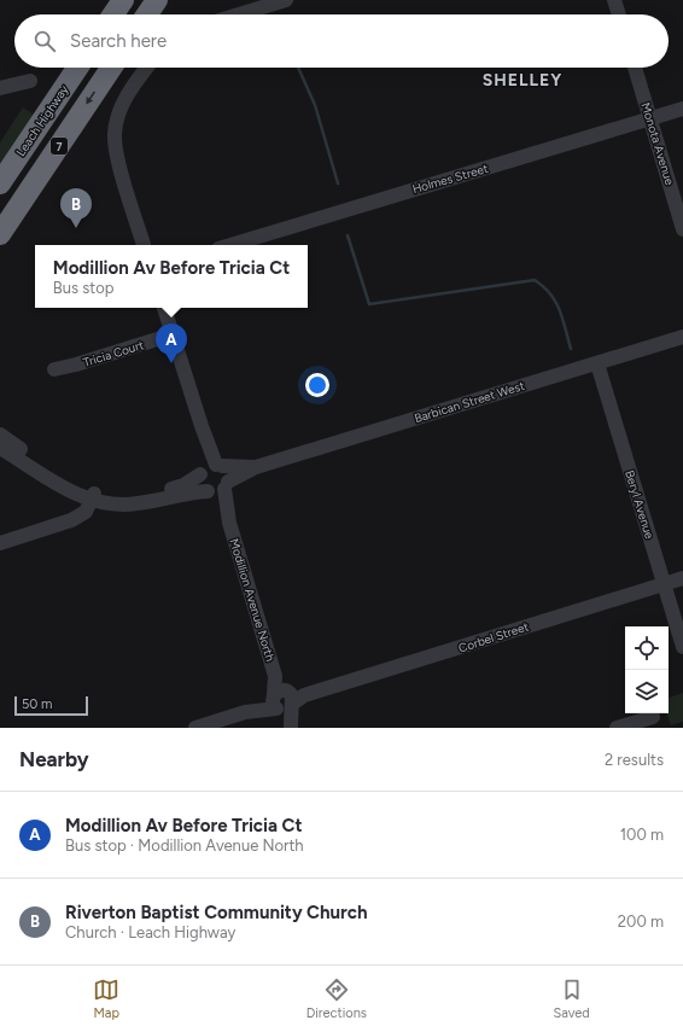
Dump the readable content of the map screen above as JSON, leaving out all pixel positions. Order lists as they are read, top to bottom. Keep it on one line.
{"streets":{"highway":["Leach Highway","7"],"street":["Monota Avenue","Holmes Street","Tricia Court","Barbican Street West","Beryl Avenue","Modillion Avenue North","Corbel Street"]},"crossings":[["Monota Avenue","Holmes Street"],["Barbican Street West","Beryl Avenue"],["Barbican Street West","Modillion Avenue North"],["Beryl Avenue","Corbel Street"],["Modillion Avenue North","Corbel Street"]],"districts":["SHELLEY"],"scale_bar":"50 m","page":{"search":"Search here","pins":["B","A"],"popup":["Modillion Av Before Tricia Ct","Bus stop"],"scale":"50 m","heading":["Nearby","2 results"],"list":[{"mark":"A","name":"Modillion Av Before Tricia Ct","note":"Bus stop · Modillion Avenue North","value":"100 m"},{"mark":"B","name":"Riverton Baptist Community Church","note":"Church · Leach Highway","value":"200 m"}],"nav":["Map","Directions","Saved"]}}
